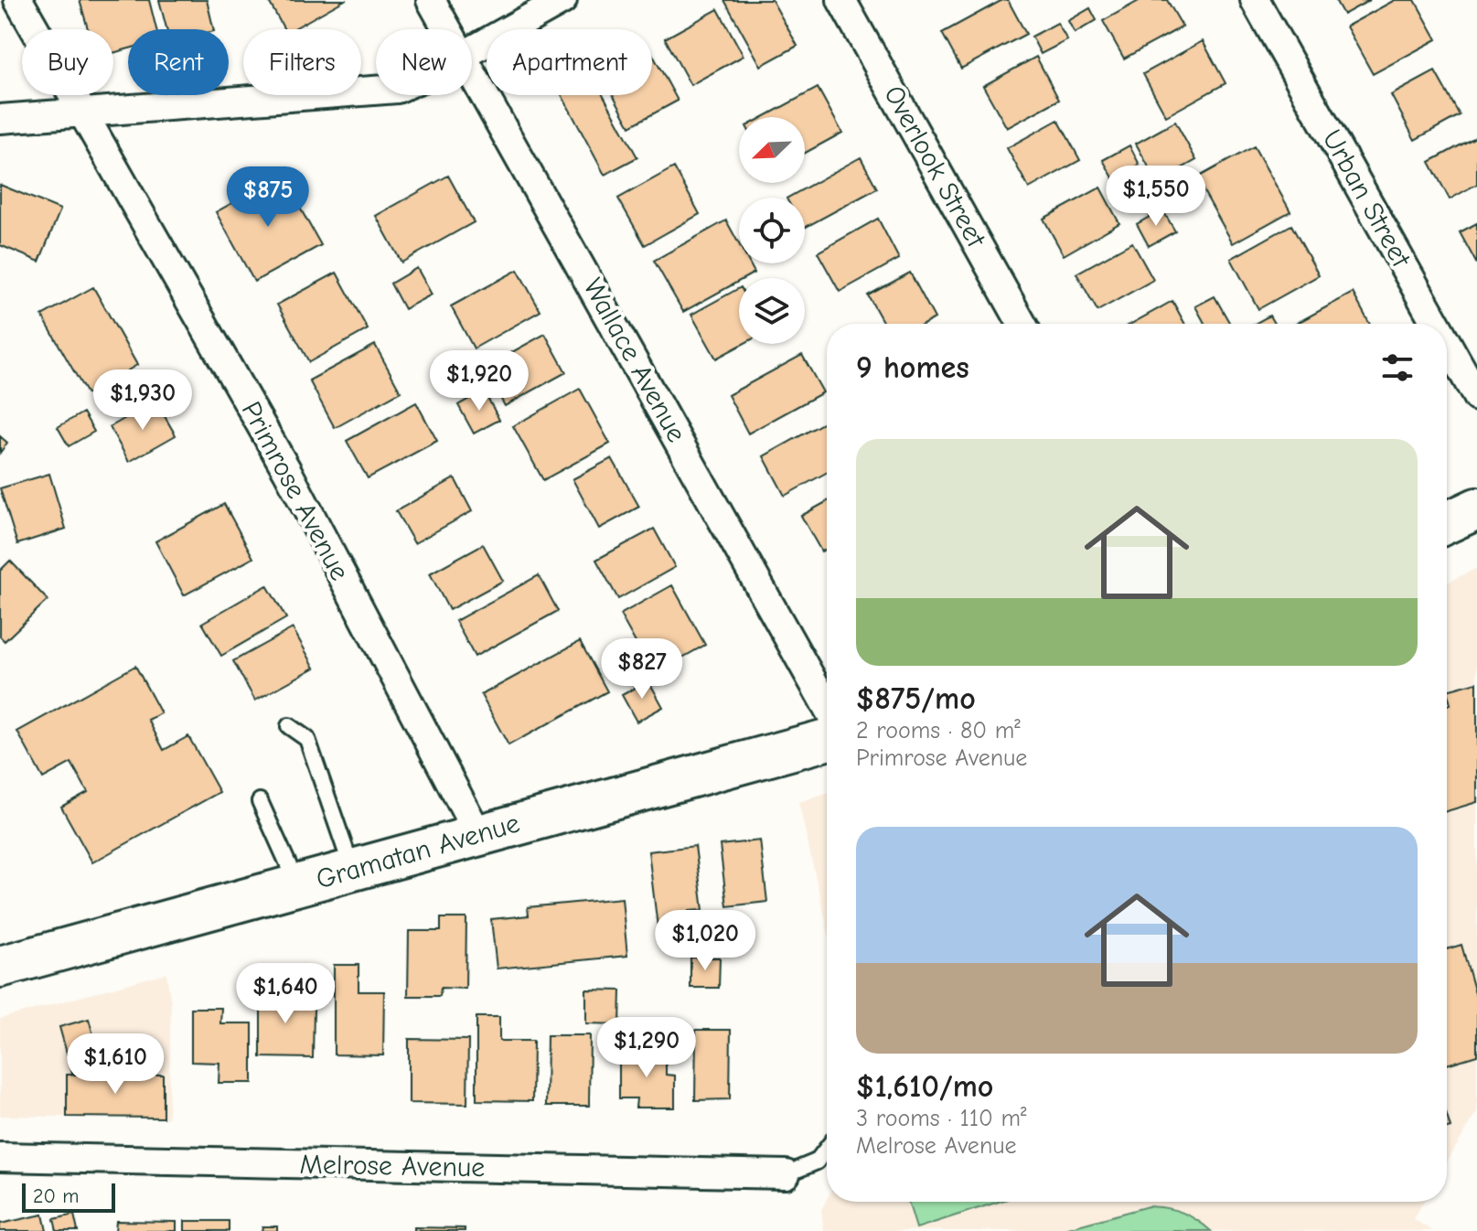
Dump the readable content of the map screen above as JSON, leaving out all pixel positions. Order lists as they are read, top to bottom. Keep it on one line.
{"streets":{"main road":["Gramatan Avenue"],"street":["Overlook Street","Urban Street","Wallace Avenue","Primrose Avenue","Melrose Avenue"]},"crossings":[["Primrose Avenue","Gramatan Avenue"]],"scale_bar":"20 m","north":"bottom left","page":{"chip":["Buy","Rent","Filters","New","Apartment"],"price":["$1,550","$875","$1,920","$1,930","$827","$1,020","$1,640","$1,290","$1,610"],"heading":"9 homes","list":[{"name":"$875/mo","note":"2 rooms · 80 m² · Primrose Avenue"},{"name":"$1,610/mo","note":"3 rooms · 110 m² · Melrose Avenue"}],"scale":"20 m"}}
